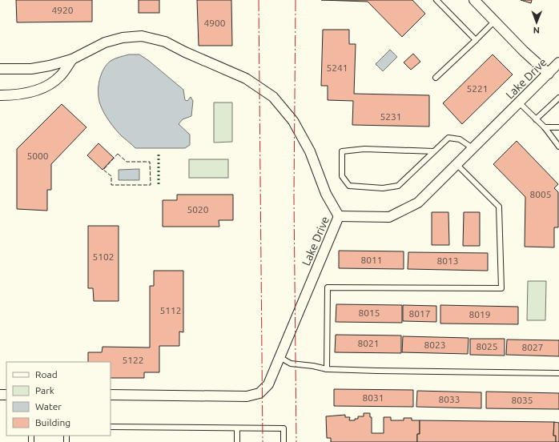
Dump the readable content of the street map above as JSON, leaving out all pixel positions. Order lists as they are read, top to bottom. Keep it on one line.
{"streets":{"street":["Lake Drive"]},"house_numbers":["4920","4900","5241","5221","5231","5000","8005","5020","5102","8011","8013","5112","8015","8017","8019","8021","8023","8025","8027","5122","8031","8033","8035"],"legend":["Road","Park","Water","Building"],"north":"bottom"}
